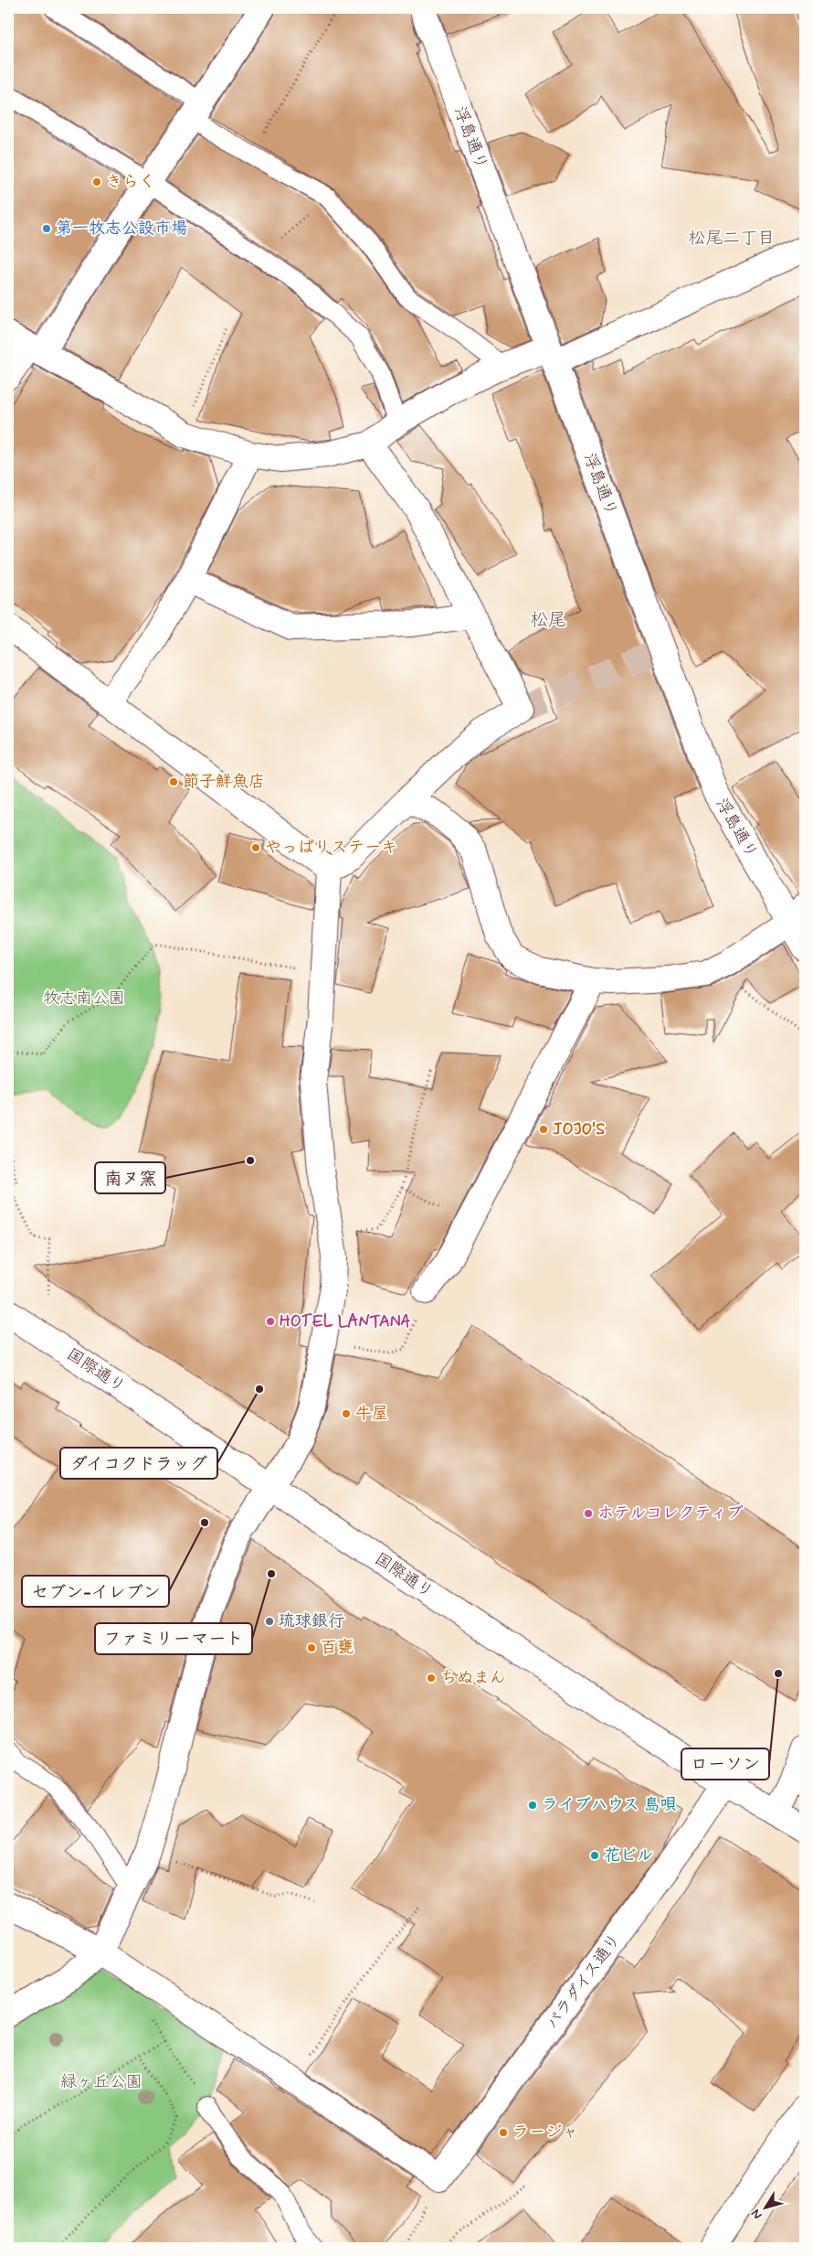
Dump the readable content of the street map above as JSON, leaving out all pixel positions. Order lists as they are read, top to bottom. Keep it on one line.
{"streets":{"street":["浮島通り","国際通り","パラダイス通り"]},"crossings":[["国際通り","パラダイス通り"]],"districts":["松尾二丁目","松尾"],"parks":["牧志南公園","緑ヶ丘公園"],"places":["きらく","第一牧志公設市場","節子鮮魚店","やっぱりステーキ","JOJO'S","南ヌ窯","HOTEL LANTANA","ダイコクドラッグ","牛屋","ホテルコレクティブ","セブン-イレブン","ファミリーマート","琉球銀行","百甕","ローソン","ちぬまん","ライブハウス 島唄","花ビル","ラージャ"],"north":"bottom left"}
